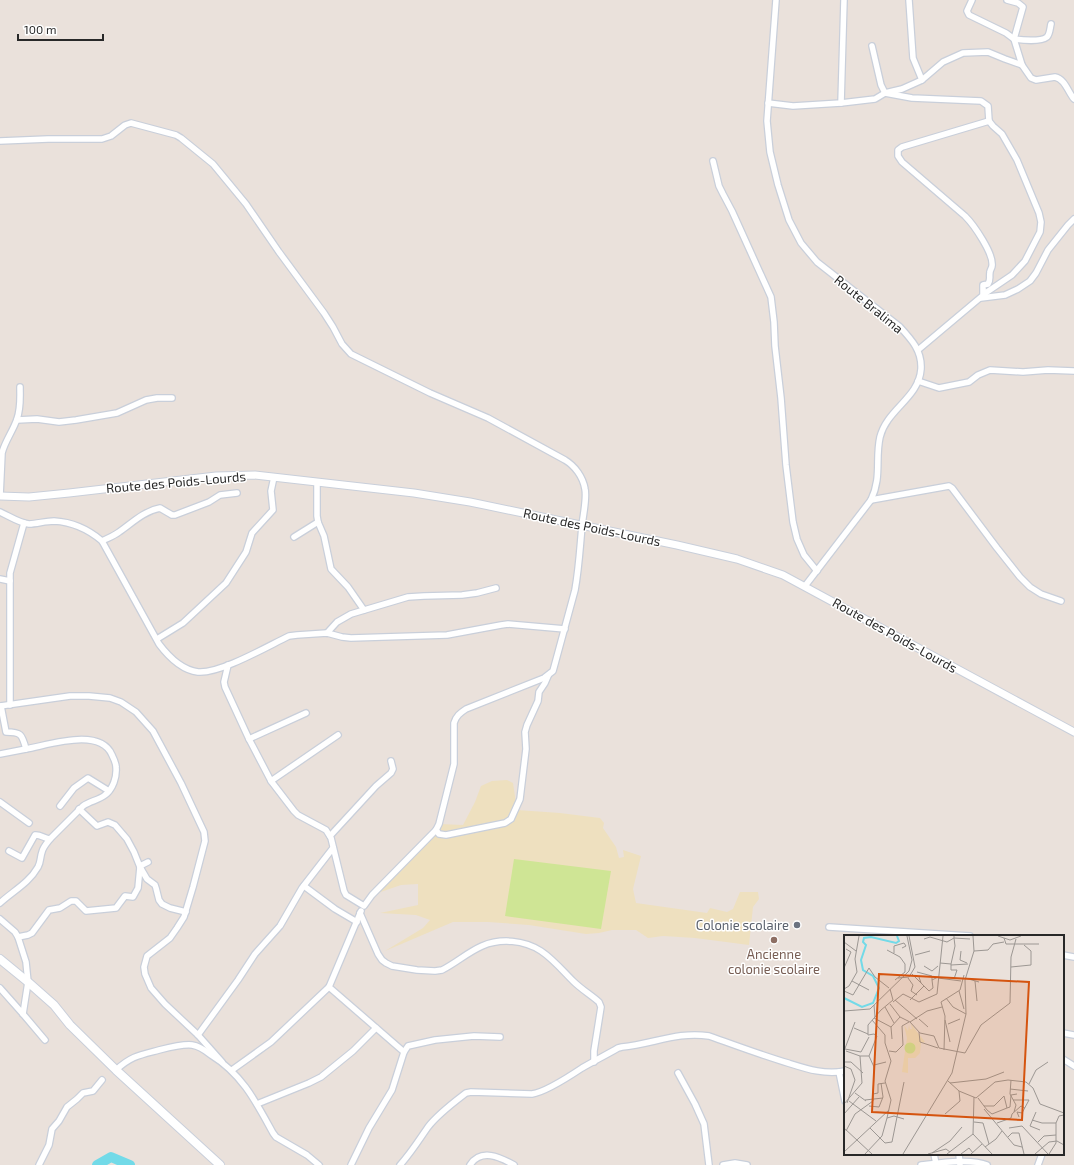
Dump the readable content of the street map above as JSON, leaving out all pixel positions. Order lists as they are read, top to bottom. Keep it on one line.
{"streets":{"street":["Route Bralima","Route des Poids-Lourds"]},"crossings":[["Route Bralima","Route des Poids-Lourds"]],"places":["Colonie scolaire","Ancienne colonie scolaire"],"scale_bar":"100 m"}
